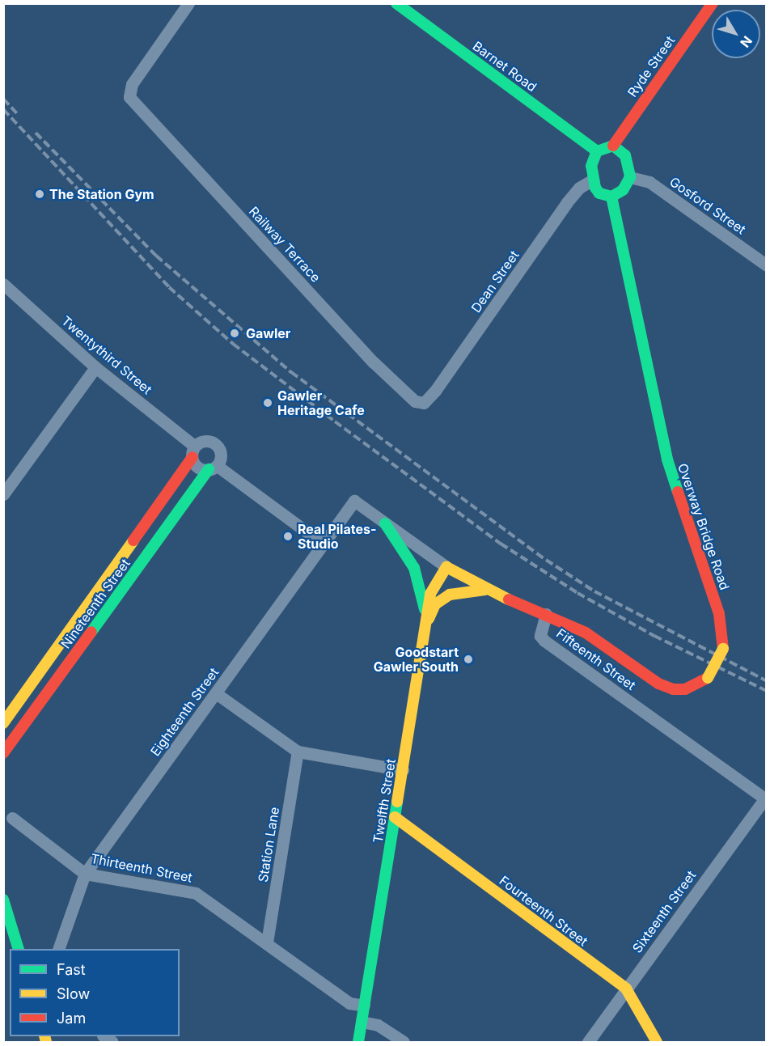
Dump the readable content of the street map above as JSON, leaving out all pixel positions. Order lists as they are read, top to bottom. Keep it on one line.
{"streets":{"main road":["Barnet Road","Ryde Street","Overway Bridge Road","Nineteenth Street","Twelfth Street","Fourteenth Street"],"street":["Gosford Street","Railway Terrace","Dean Street","Twentythird Street","Fifteenth Street","Eighteenth Street","Station Lane","Thirteenth Street","Sixteenth Street"]},"crossings":[["Barnet Road","Ryde Street"],["Barnet Road","Gosford Street"],["Barnet Road","Dean Street"],["Barnet Road","Overway Bridge Road"],["Ryde Street","Gosford Street"],["Ryde Street","Dean Street"],["Ryde Street","Overway Bridge Road"],["Gosford Street","Dean Street"],["Gosford Street","Overway Bridge Road"],["Railway Terrace","Dean Street"],["Dean Street","Overway Bridge Road"],["Twentythird Street","Nineteenth Street"],["Overway Bridge Road","Fifteenth Street"],["Fifteenth Street","Sixteenth Street"],["Eighteenth Street","Thirteenth Street"],["Twelfth Street","Thirteenth Street"],["Twelfth Street","Fourteenth Street"],["Station Lane","Thirteenth Street"],["Fourteenth Street","Sixteenth Street"]],"places":["The Station Gym","Gawler","Gawler Heritage Cafe","Real Pilates- Studio","Goodstart Gawler South"],"legend":["Fast","Slow","Jam"],"north":"bottom right"}
